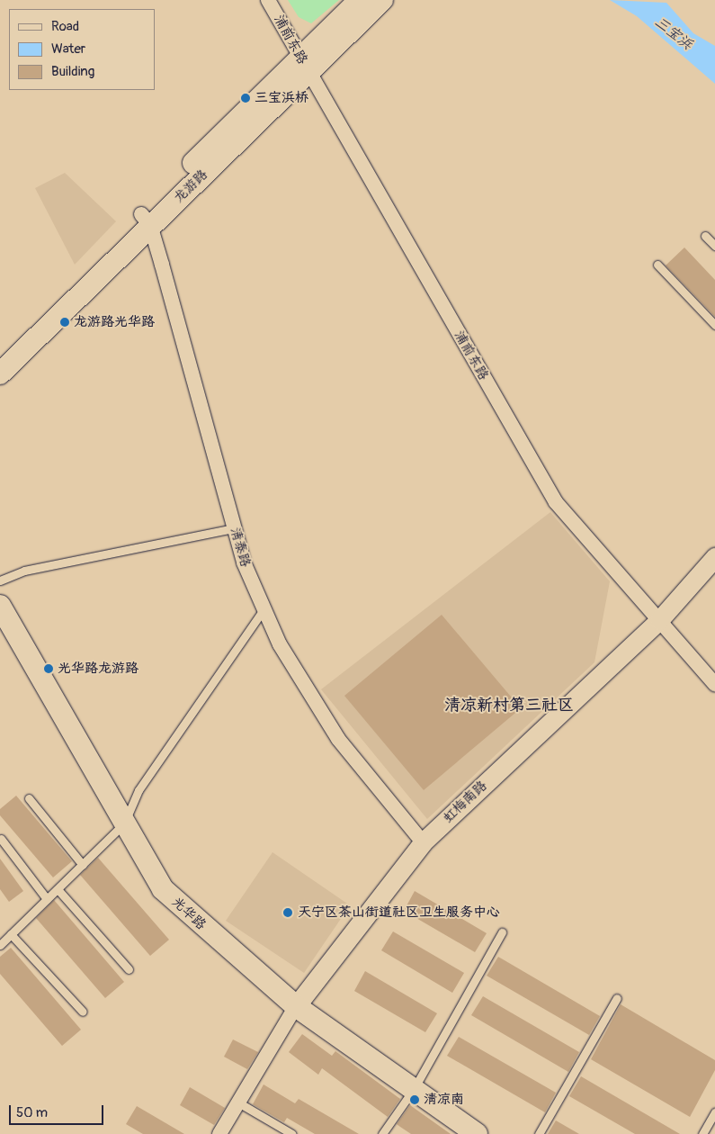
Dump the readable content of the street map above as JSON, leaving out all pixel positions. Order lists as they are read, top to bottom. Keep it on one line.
{"streets":{"main road":["龙游路","光华路"],"street":["浦前东路","清泰路","虹梅南路"]},"crossings":[["浦前东路","龙游路"],["浦前东路","虹梅南路"],["龙游路","清泰路"],["清泰路","虹梅南路"],["虹梅南路","光华路"]],"districts":["清凉新村第三社区"],"water":["三宝浜"],"places":["三宝浜桥","龙游路光华路","光华路龙游路","天宁区茶山街道社区卫生服务中心","清凉南"],"legend":["Road","Water","Building"],"scale_bar":"50 m"}
